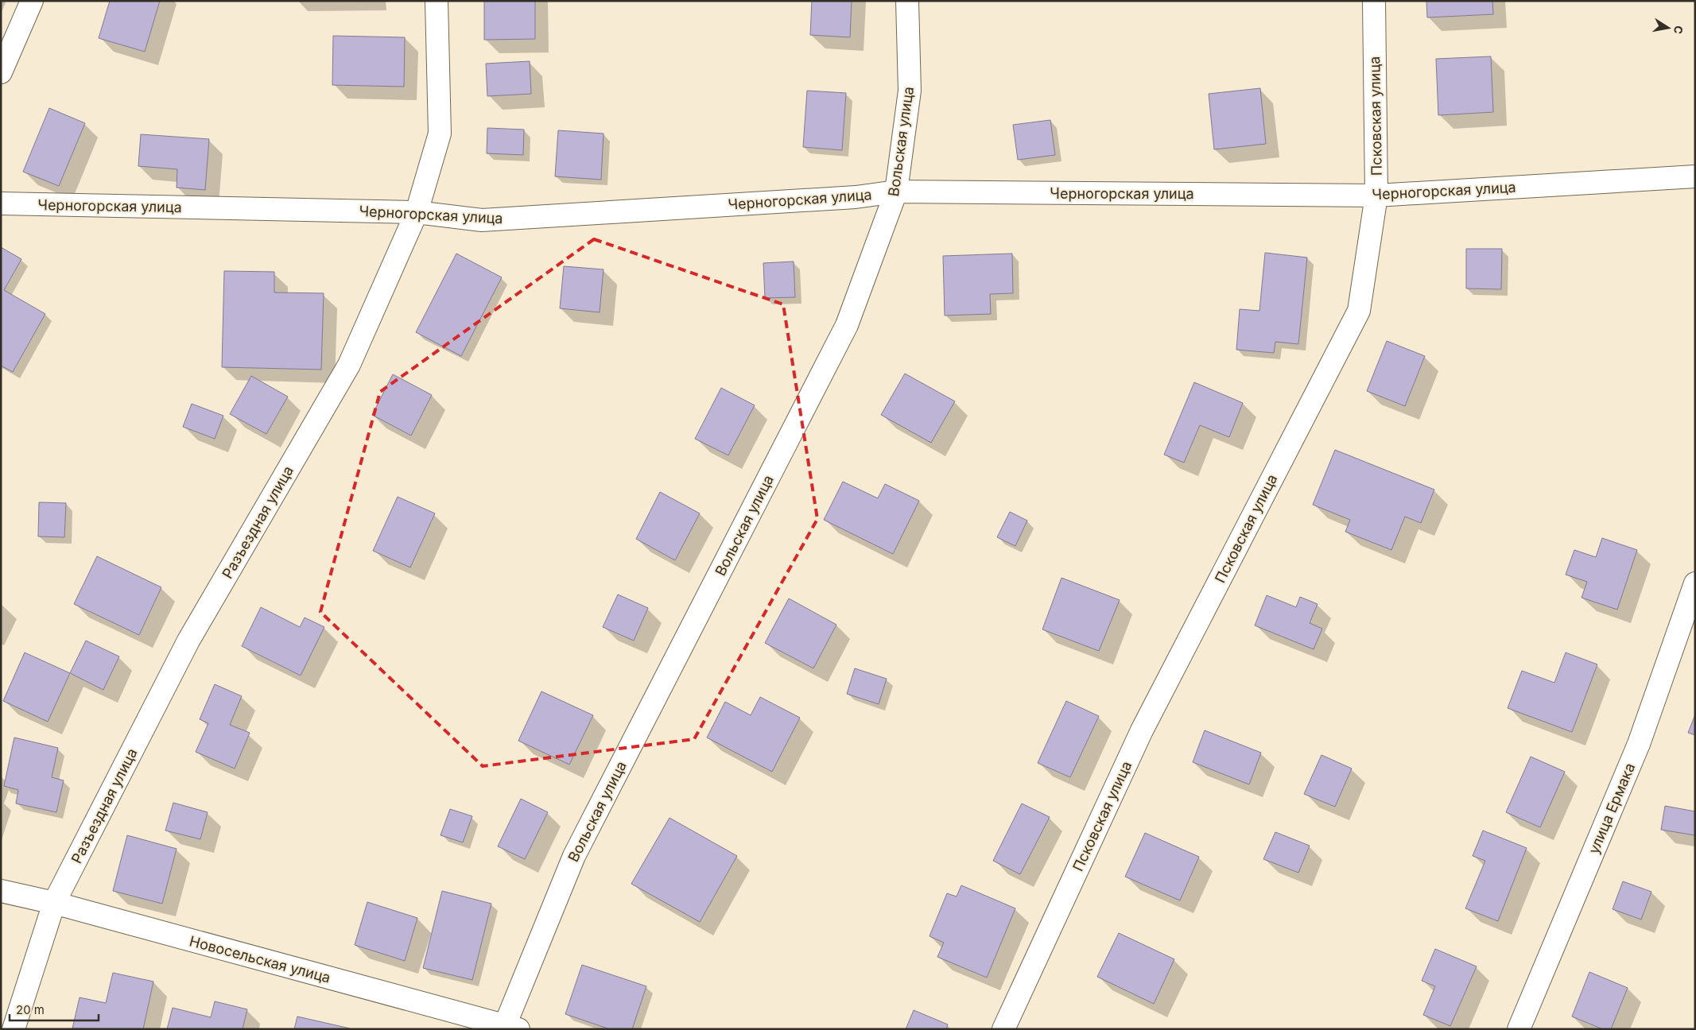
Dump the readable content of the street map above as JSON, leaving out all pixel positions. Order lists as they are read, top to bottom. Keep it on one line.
{"streets":{"street":["Псковская улица","Вольская улица","Черногорская улица","Разъездная улица","улица Ермака","Новосельская улица"]},"crossings":[["Псковская улица","Черногорская улица"],["Вольская улица","Черногорская улица"],["Вольская улица","Новосельская улица"],["Черногорская улица","Разъездная улица"],["Разъездная улица","Новосельская улица"]],"scale_bar":"20 m","north":"right"}
